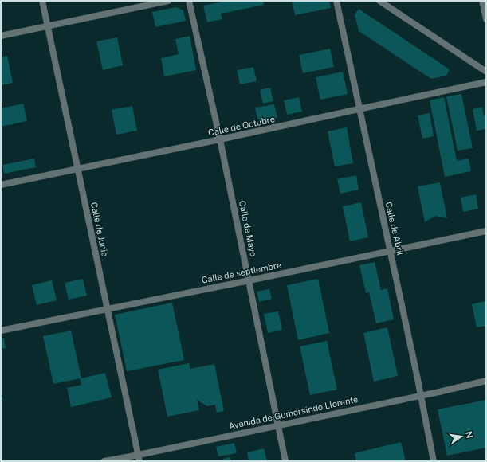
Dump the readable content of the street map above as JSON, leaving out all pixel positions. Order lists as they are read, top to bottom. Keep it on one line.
{"streets":{"street":["Calle de Octubre","Calle de Mayo","Calle de Abril","Calle de Junio","Calle de septiembre","Avenida de Gumersindo Llorente"]},"crossings":[["Calle de Octubre","Calle de Mayo"],["Calle de Octubre","Calle de Abril"],["Calle de Octubre","Calle de Junio"],["Calle de Mayo","Calle de septiembre"],["Calle de Mayo","Avenida de Gumersindo Llorente"],["Calle de Abril","Calle de septiembre"],["Calle de Abril","Avenida de Gumersindo Llorente"],["Calle de Junio","Calle de septiembre"],["Calle de Junio","Avenida de Gumersindo Llorente"]],"north":"right"}
